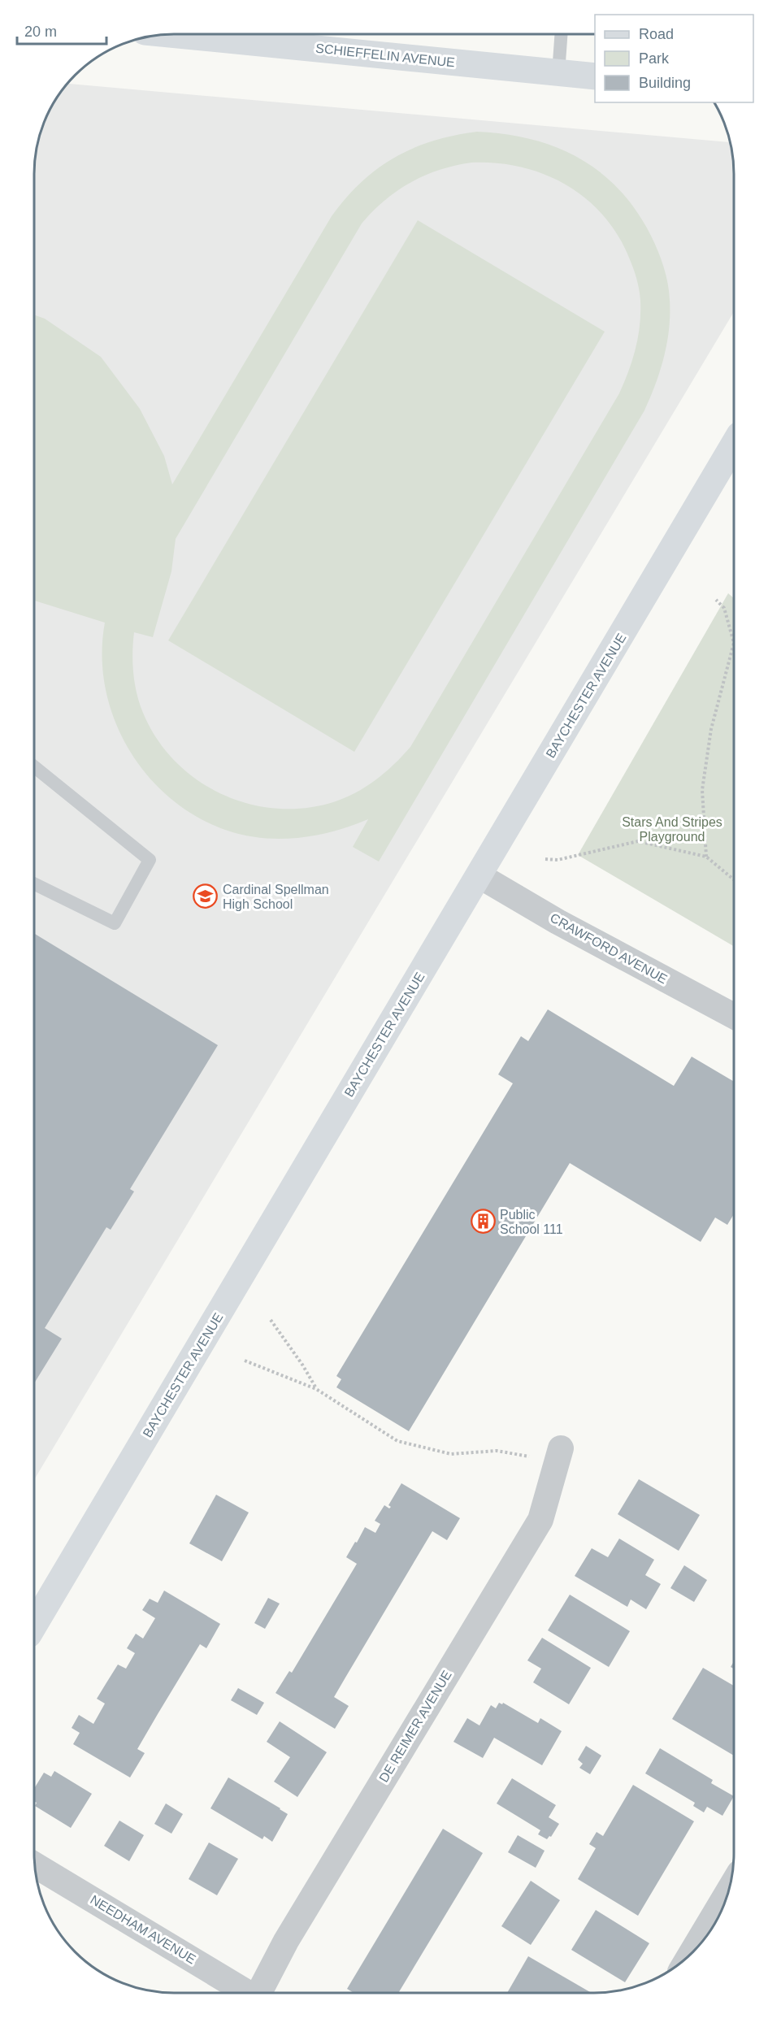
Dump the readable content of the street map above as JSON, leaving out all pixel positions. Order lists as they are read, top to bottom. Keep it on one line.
{"streets":{"main road":["SCHIEFFELIN AVENUE","BAYCHESTER AVENUE"],"street":["CRAWFORD AVENUE","DE REIMER AVENUE","NEEDHAM AVENUE"]},"crossings":[["BAYCHESTER AVENUE","CRAWFORD AVENUE"]],"parks":["Stars And Stripes Playground"],"places":{"school or university":["Cardinal Spellman High School"],"building":["Public School 111"]},"legend":["Road","Park","Building"],"scale_bar":"20 m"}
